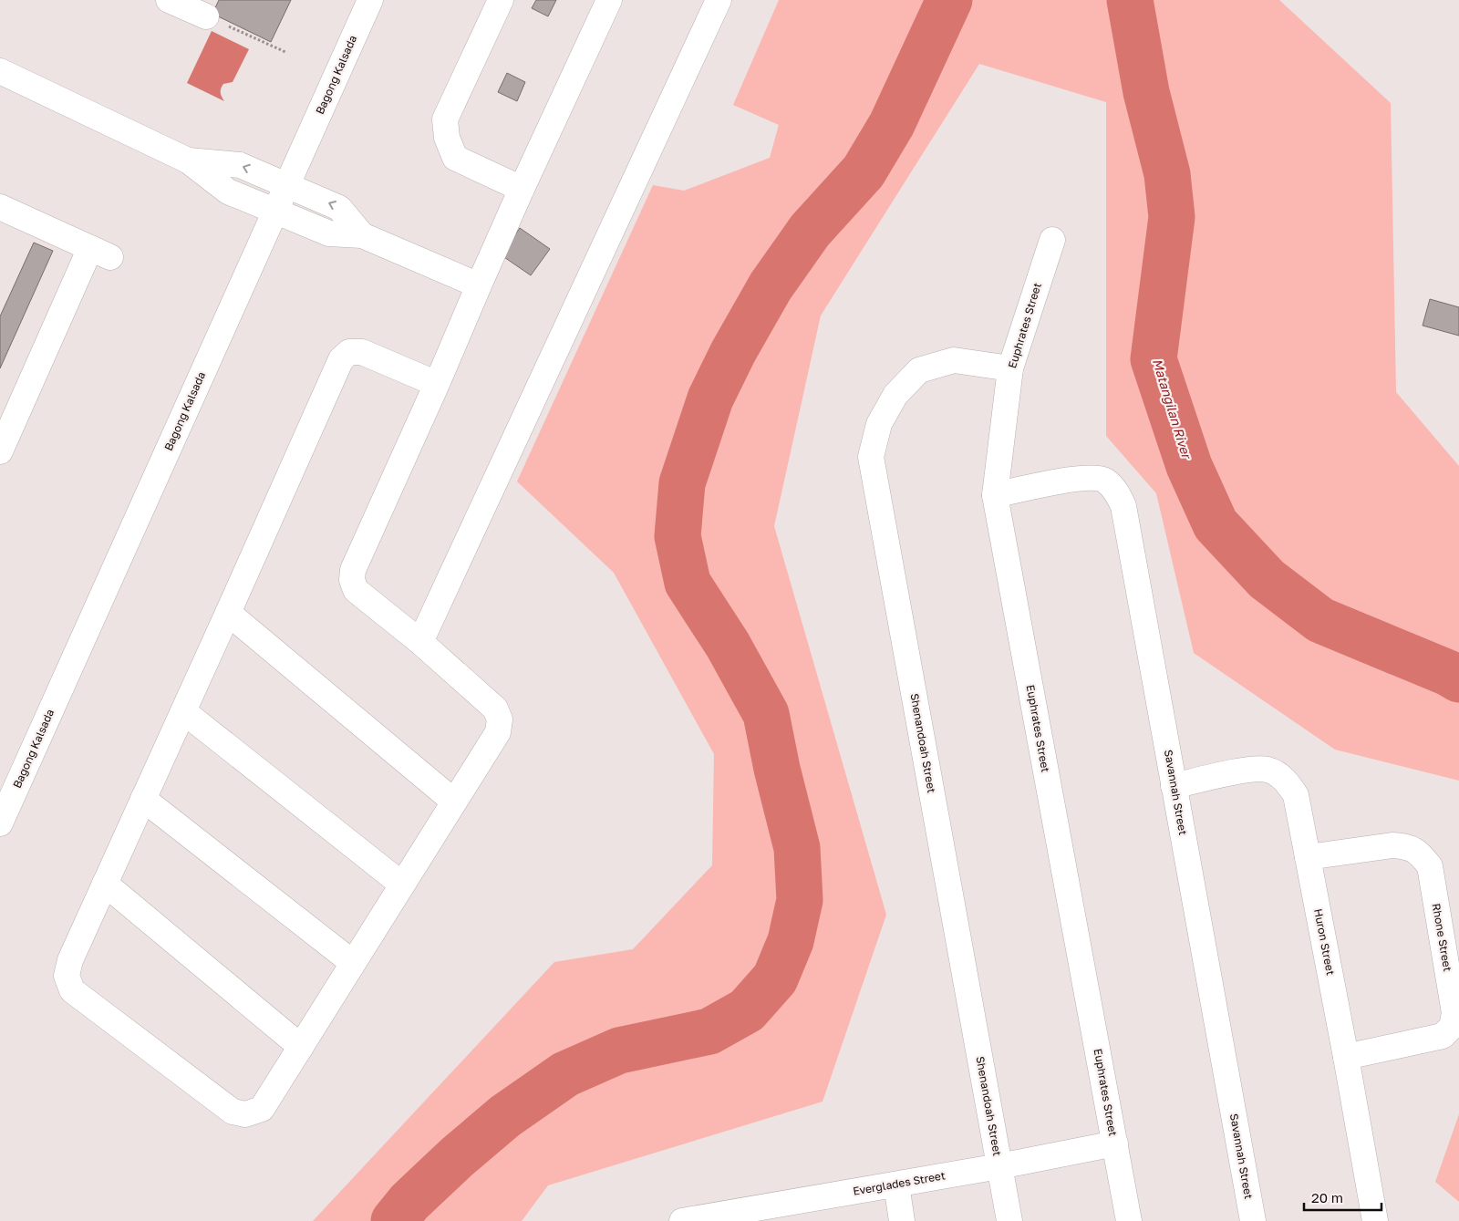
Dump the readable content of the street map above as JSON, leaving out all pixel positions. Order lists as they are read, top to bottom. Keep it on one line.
{"streets":{"street":["Bagong Kalsada","Euphrates Street","Shenandoah Street","Savannah Street","Rhone Street","Huron Street","Everglades Street"]},"crossings":[["Euphrates Street","Shenandoah Street"],["Euphrates Street","Savannah Street"],["Euphrates Street","Everglades Street"],["Shenandoah Street","Everglades Street"],["Savannah Street","Huron Street"],["Rhone Street","Huron Street"]],"water":["Matangilan River"],"scale_bar":"20 m"}
